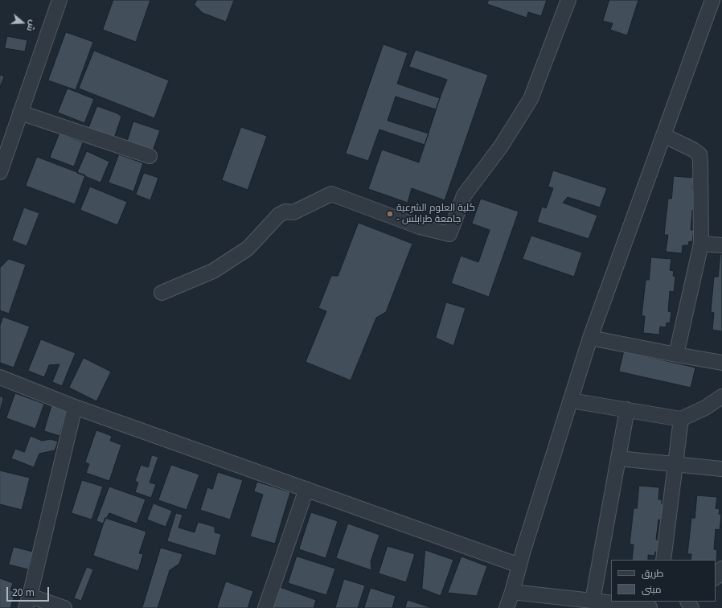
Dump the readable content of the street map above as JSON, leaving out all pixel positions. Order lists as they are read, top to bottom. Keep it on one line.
{"places":["كلية العلوم الشرعية - جامعة طرابلس"],"legend":["طريق","مبنى"],"scale_bar":"20 m","north":"right"}
